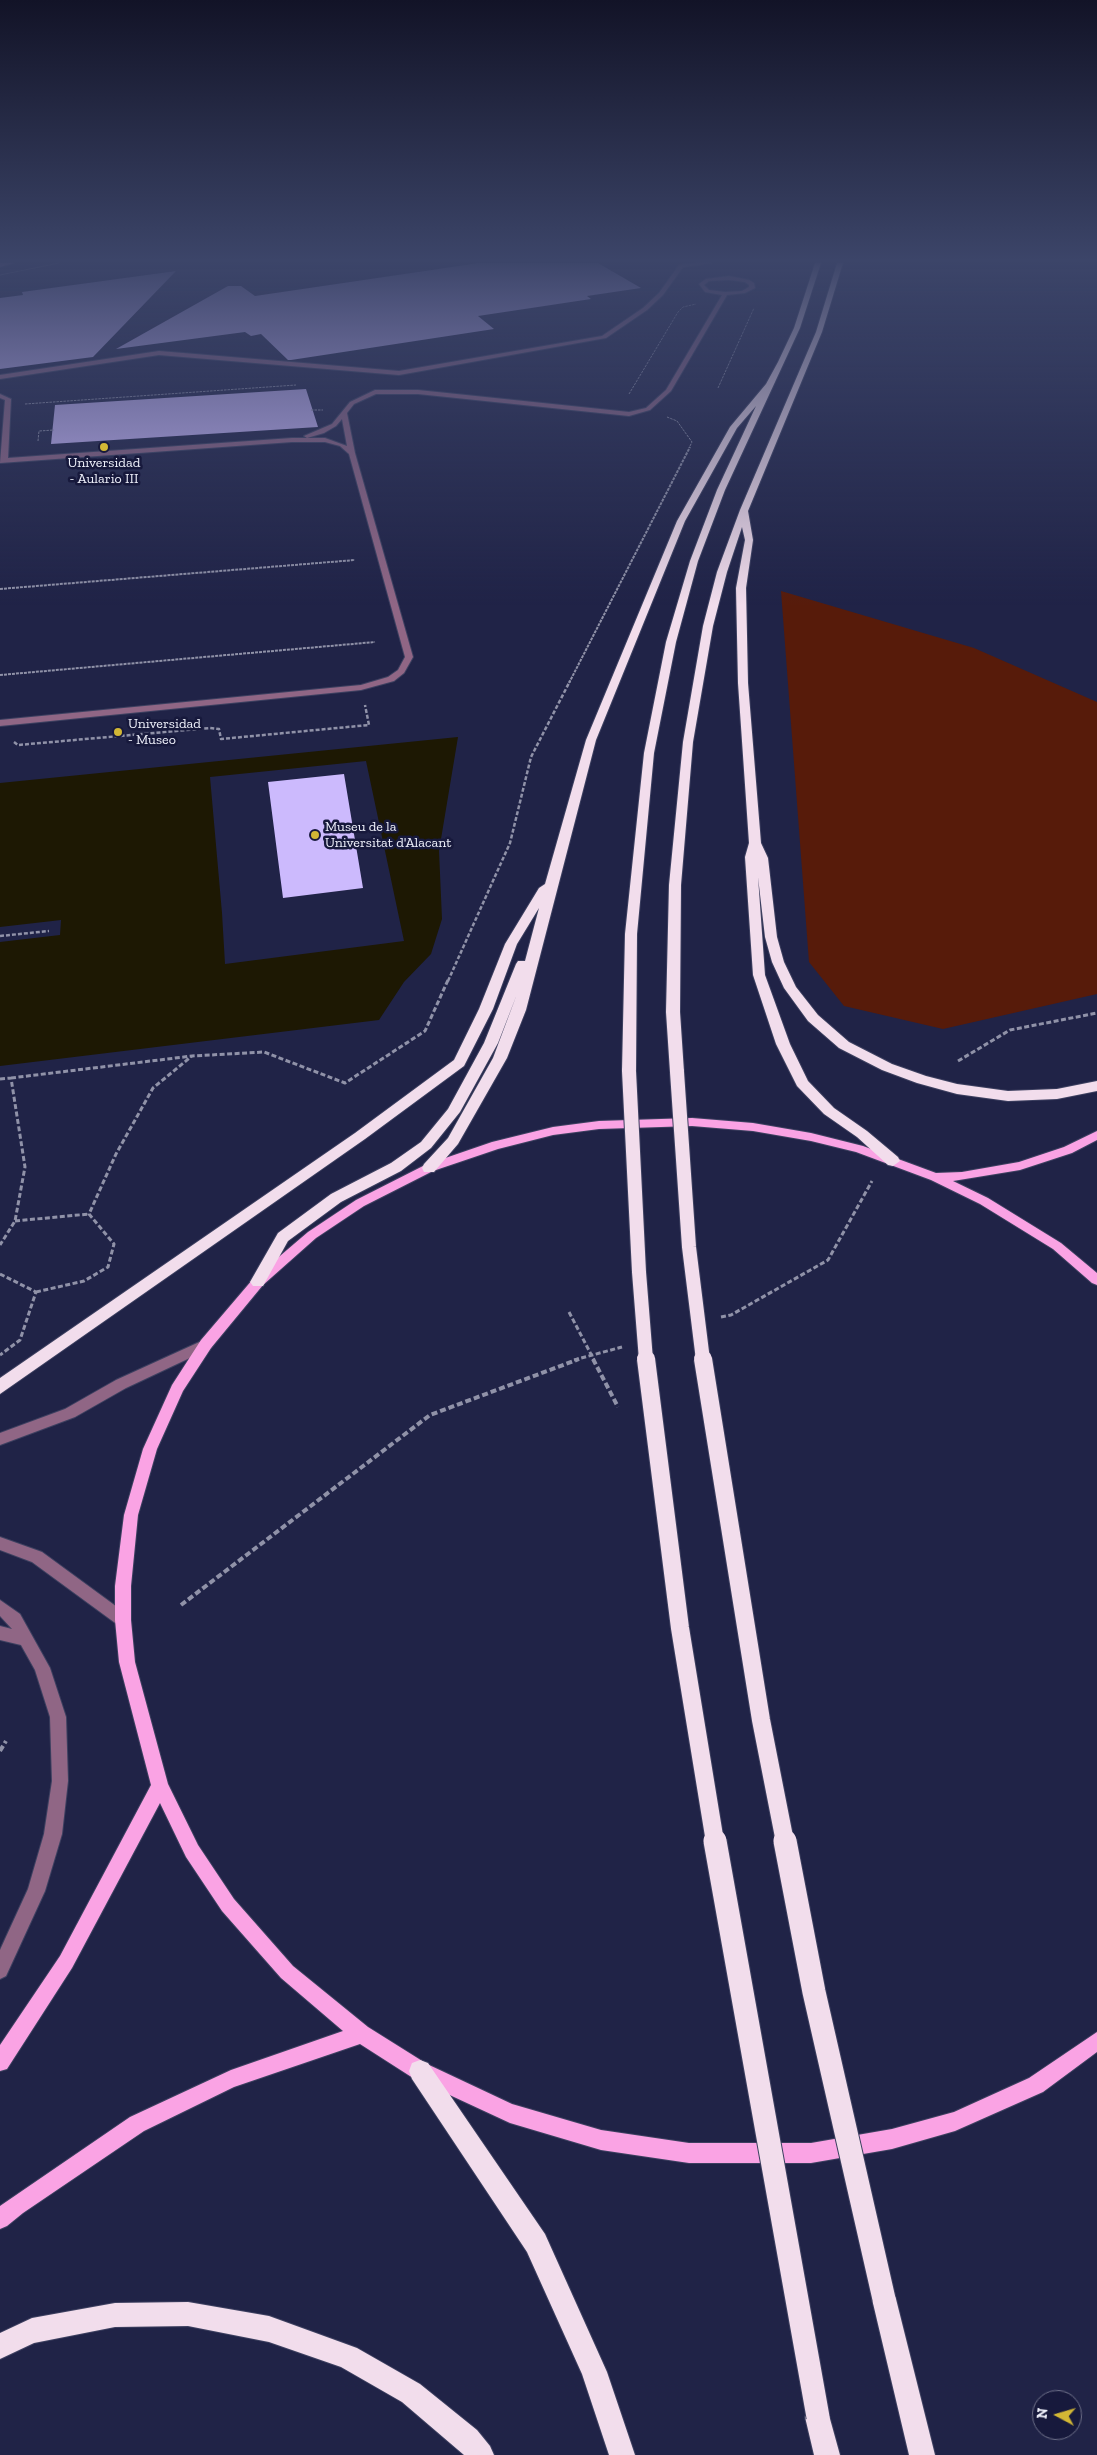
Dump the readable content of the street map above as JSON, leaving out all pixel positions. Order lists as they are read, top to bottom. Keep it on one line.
{"places":["Universidad - Aulario III","Universidad - Museo","Museu de la Universitat d'Alacant"],"north":"left"}
